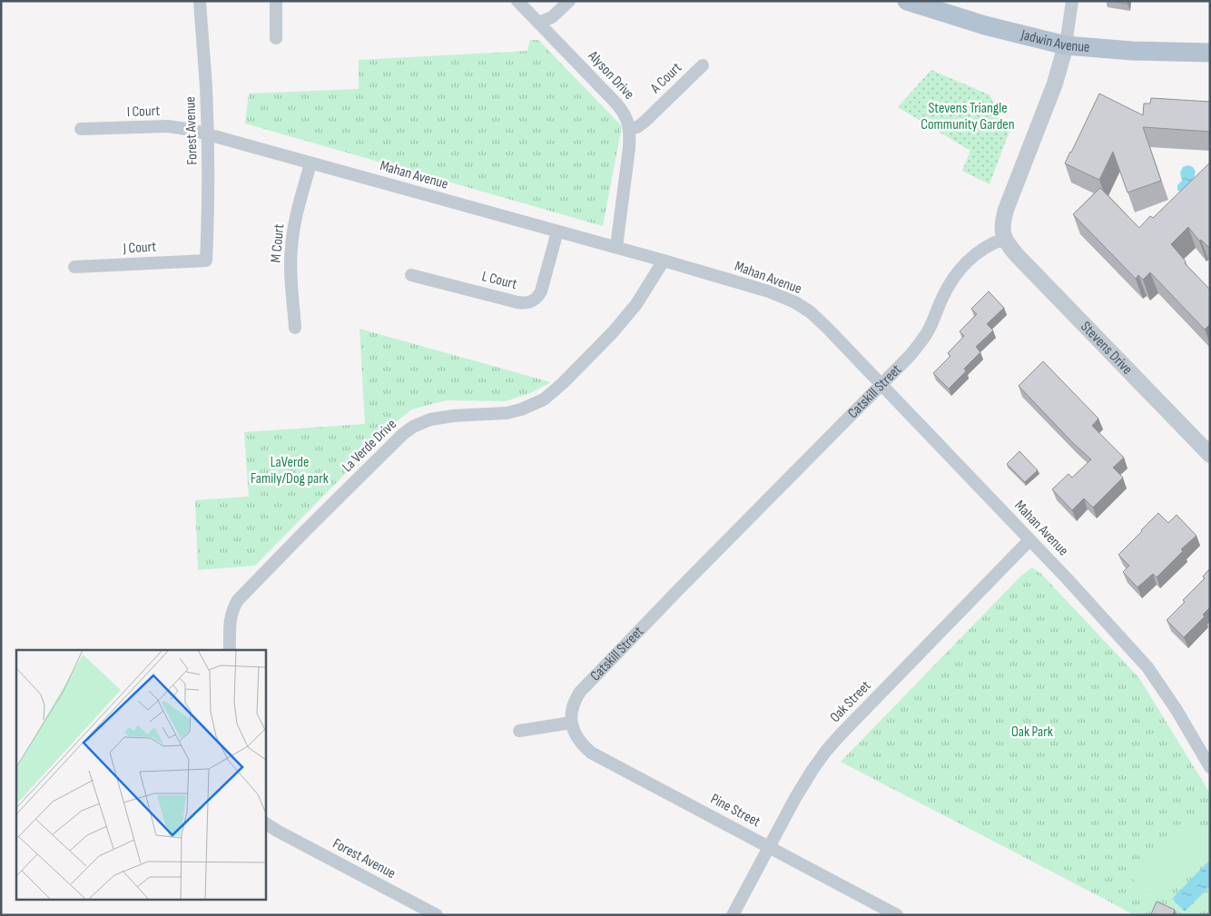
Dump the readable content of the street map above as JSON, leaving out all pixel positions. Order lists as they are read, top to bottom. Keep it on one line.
{"streets":{"main road":["Jadwin Avenue"],"street":["Alyson Drive","A Court","I Court","Forest Avenue","Mahan Avenue","M Court","J Court","L Court","Stevens Drive","Catskill Street","La Verde Drive","Oak Street","Pine Street"]},"crossings":[["Alyson Drive","A Court"],["Alyson Drive","Mahan Avenue"],["I Court","Forest Avenue"],["I Court","Mahan Avenue"],["Forest Avenue","Mahan Avenue"],["Forest Avenue","J Court"],["Mahan Avenue","M Court"],["Mahan Avenue","L Court"],["Mahan Avenue","Catskill Street"],["Mahan Avenue","La Verde Drive"],["Mahan Avenue","Oak Street"],["Stevens Drive","Catskill Street"],["Catskill Street","Pine Street"],["Oak Street","Pine Street"]],"parks":["Stevens Triangle Community Garden","LaVerde Family/Dog park","Oak Park"]}
